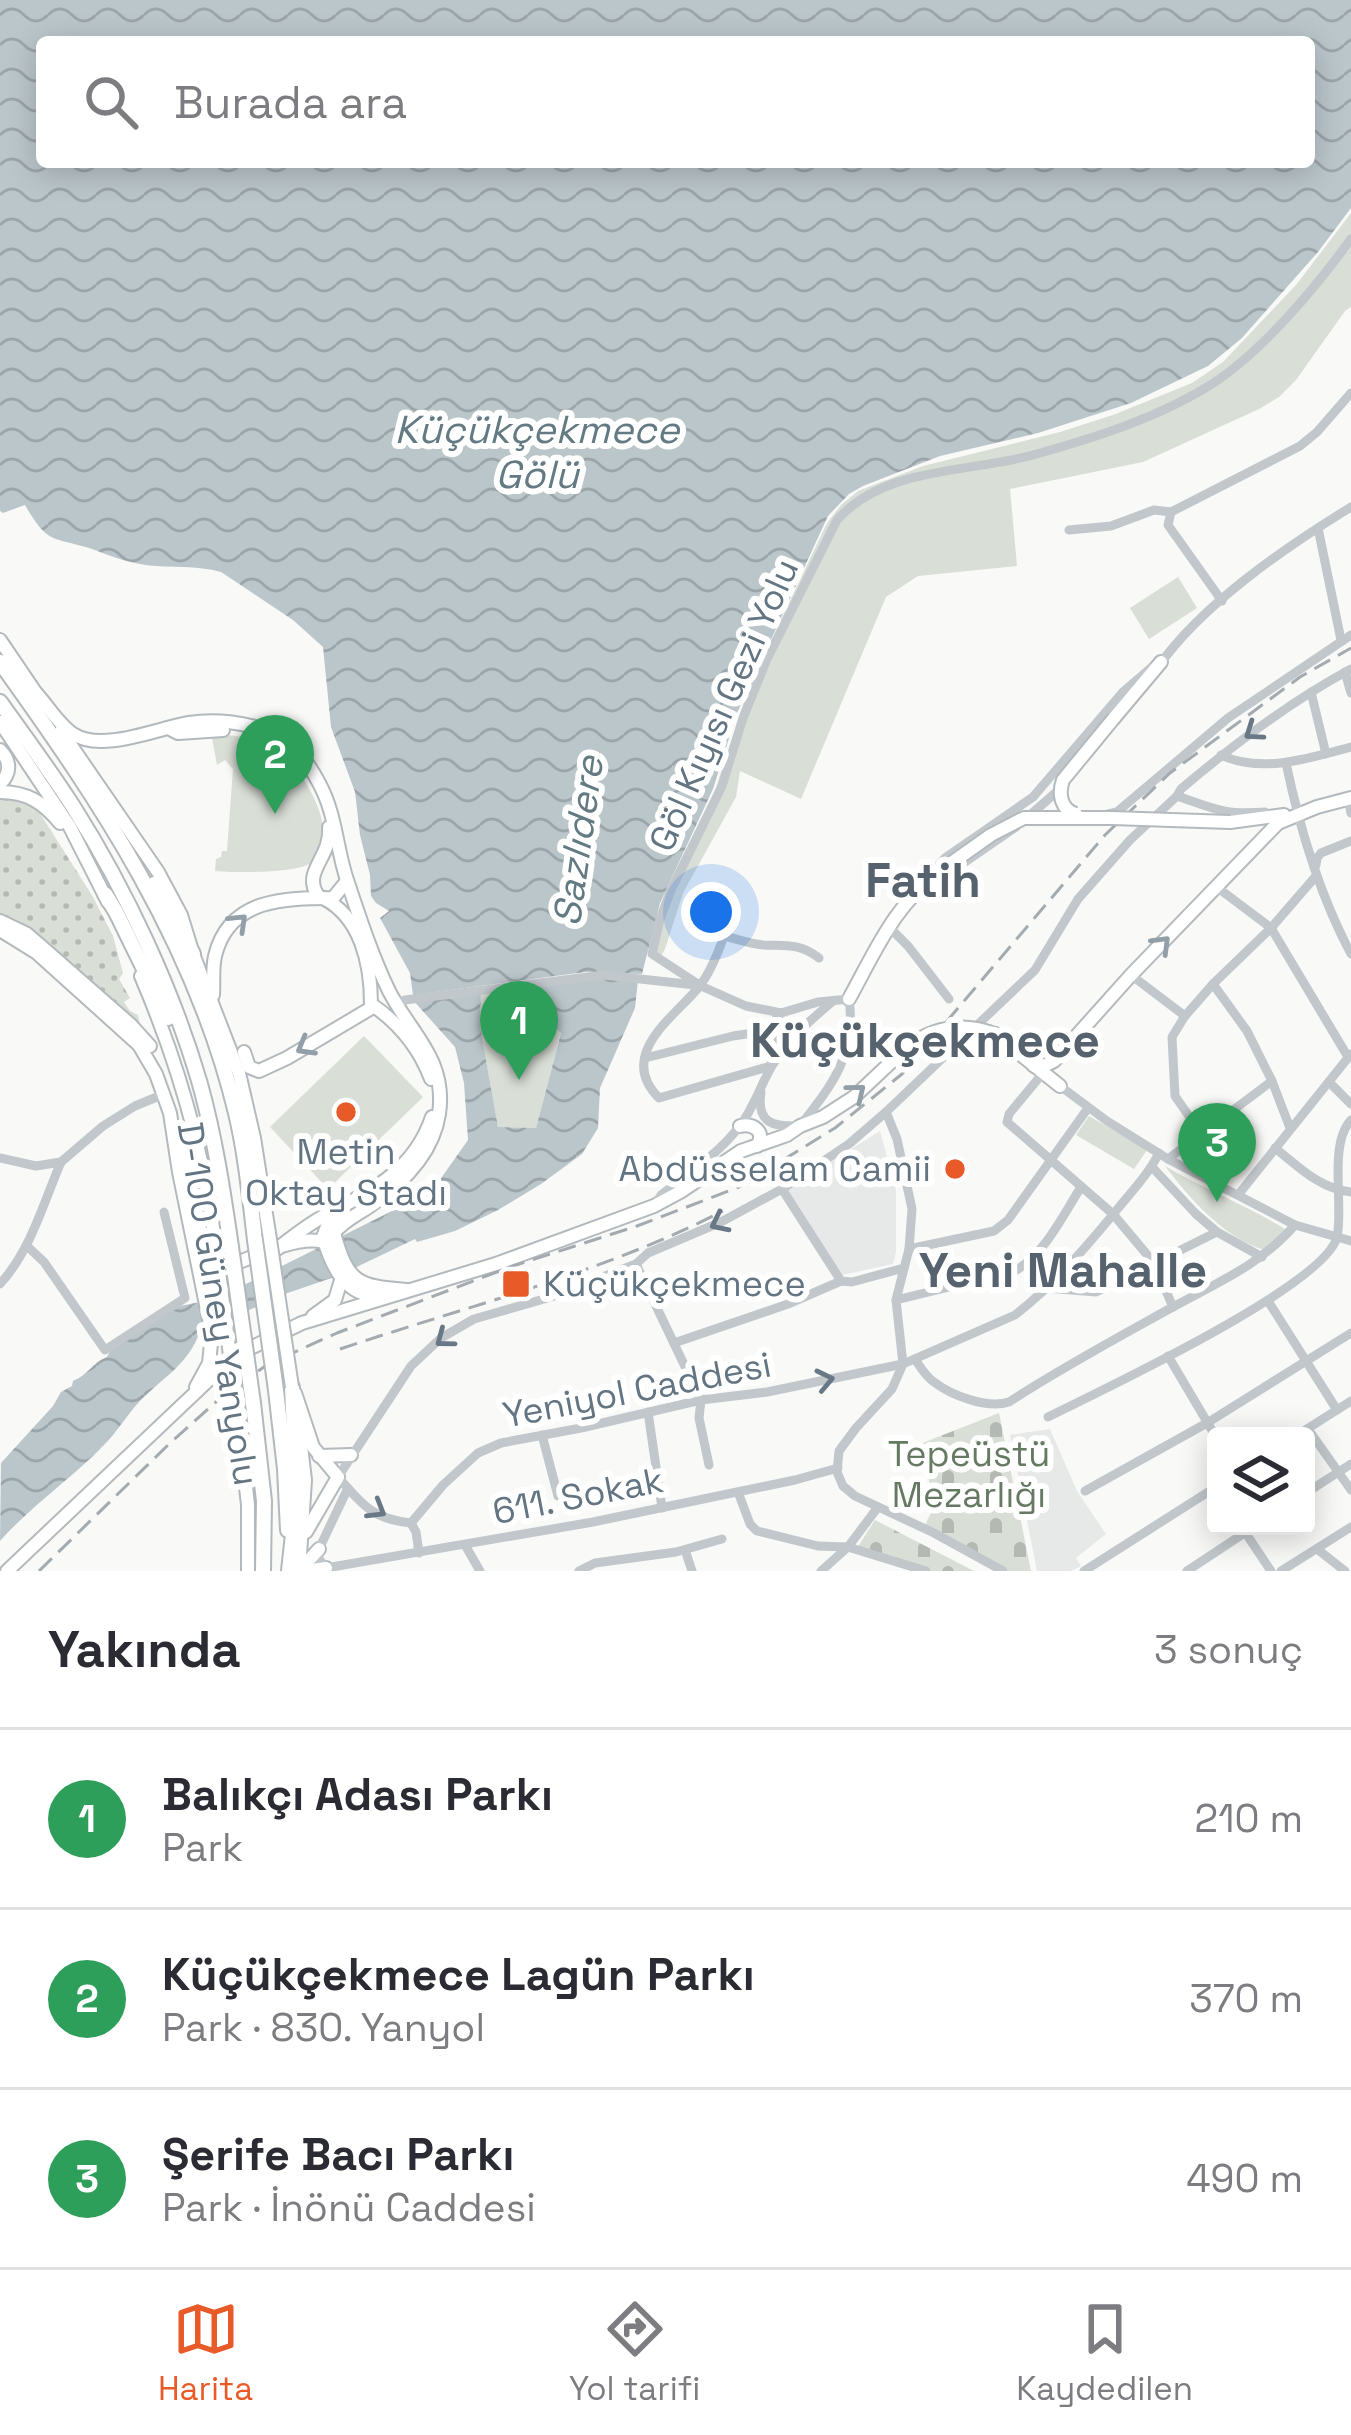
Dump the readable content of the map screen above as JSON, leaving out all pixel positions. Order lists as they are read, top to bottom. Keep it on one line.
{"streets":{"main road":["D-100 Güney Yanyolu"],"street":["Göl Kıyısı Gezi Yolu","Yeniyol Caddesi","611. Sokak"]},"districts":["Fatih","Küçükçekmece","Yeni Mahalle"],"water":["Küçükçekmece Gölü","Sazlıdere"],"parks":["Tepeüstü Mezarlığı"],"places":{"other":["Metin Oktay Stadı","Abdüsselam Camii"],"transit":["Küçükçekmece"]},"page":{"search":"Burada ara","pins":["2","1","3"],"heading":["Yakında","3 sonuç"],"list":[{"mark":"1","name":"Balıkçı Adası Parkı","note":"Park","value":"210 m"},{"mark":"2","name":"Küçükçekmece Lagün Parkı","note":"Park · 830. Yanyol","value":"370 m"},{"mark":"3","name":"Şerife Bacı Parkı","note":"Park · İnönü Caddesi","value":"490 m"}],"nav":["Harita","Yol tarifi","Kaydedilen"]}}
